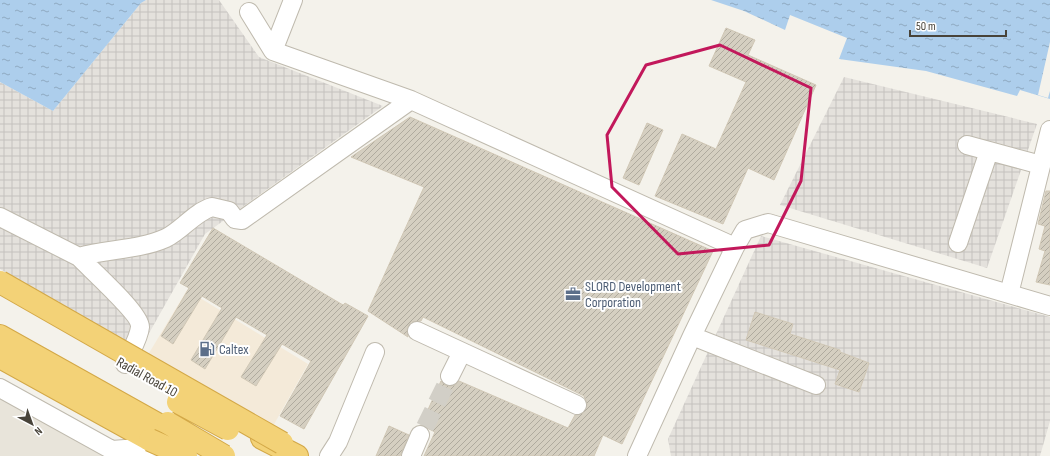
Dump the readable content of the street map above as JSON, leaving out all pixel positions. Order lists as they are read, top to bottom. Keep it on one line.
{"streets":{"highway":["Radial Road 10"]},"places":{"office":["SLORD Development Corporation"],"fuel station":["Caltex"]},"scale_bar":"50 m","north":"bottom right"}
